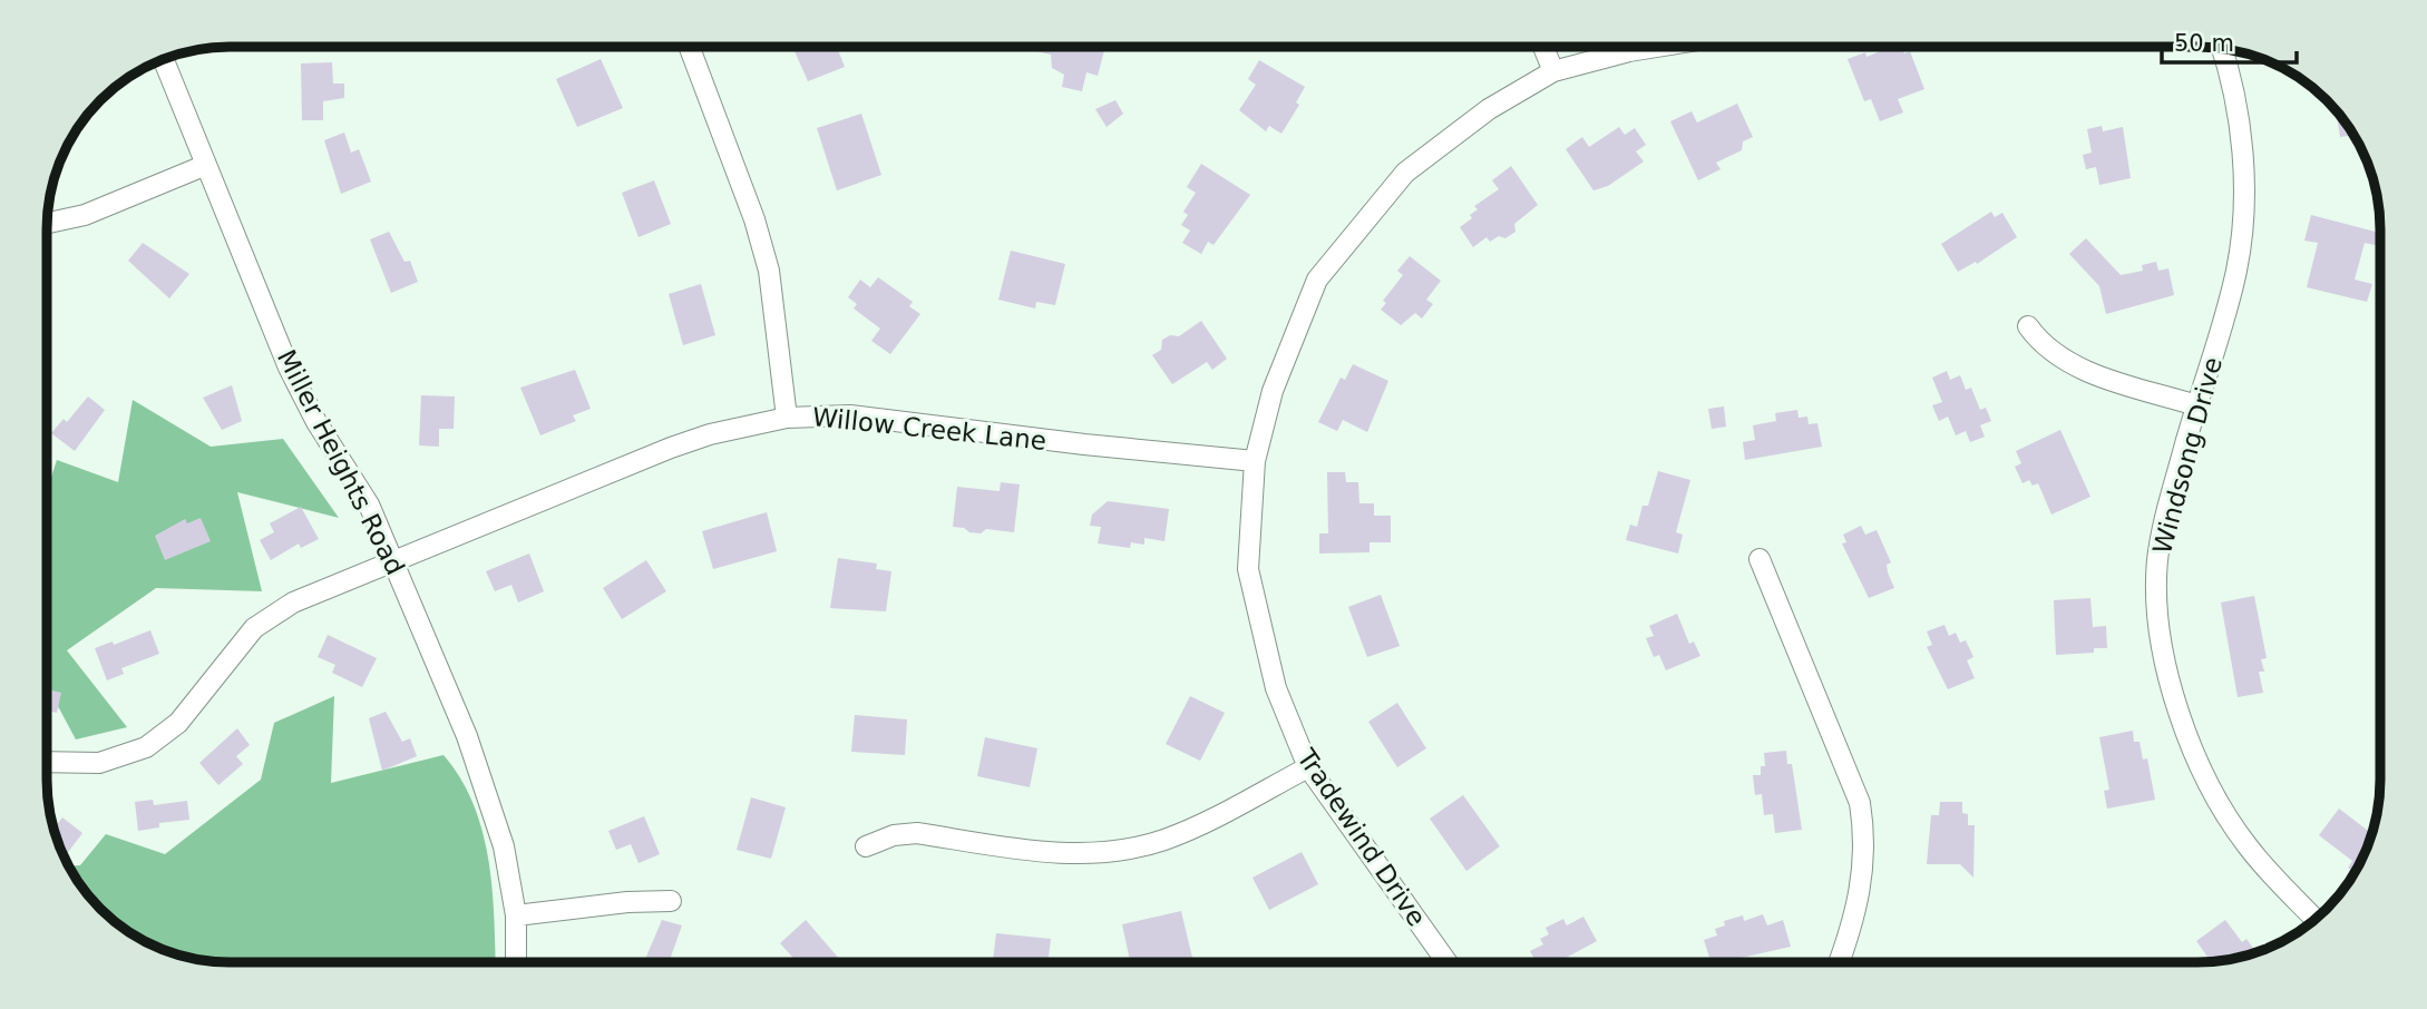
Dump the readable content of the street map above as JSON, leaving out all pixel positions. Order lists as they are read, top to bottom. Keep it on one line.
{"streets":{"street":["Willow Creek Lane","Windsong Drive","Miller Heights Road","Tradewind Drive"]},"crossings":[["Willow Creek Lane","Miller Heights Road"],["Willow Creek Lane","Tradewind Drive"]],"scale_bar":"50 m"}
